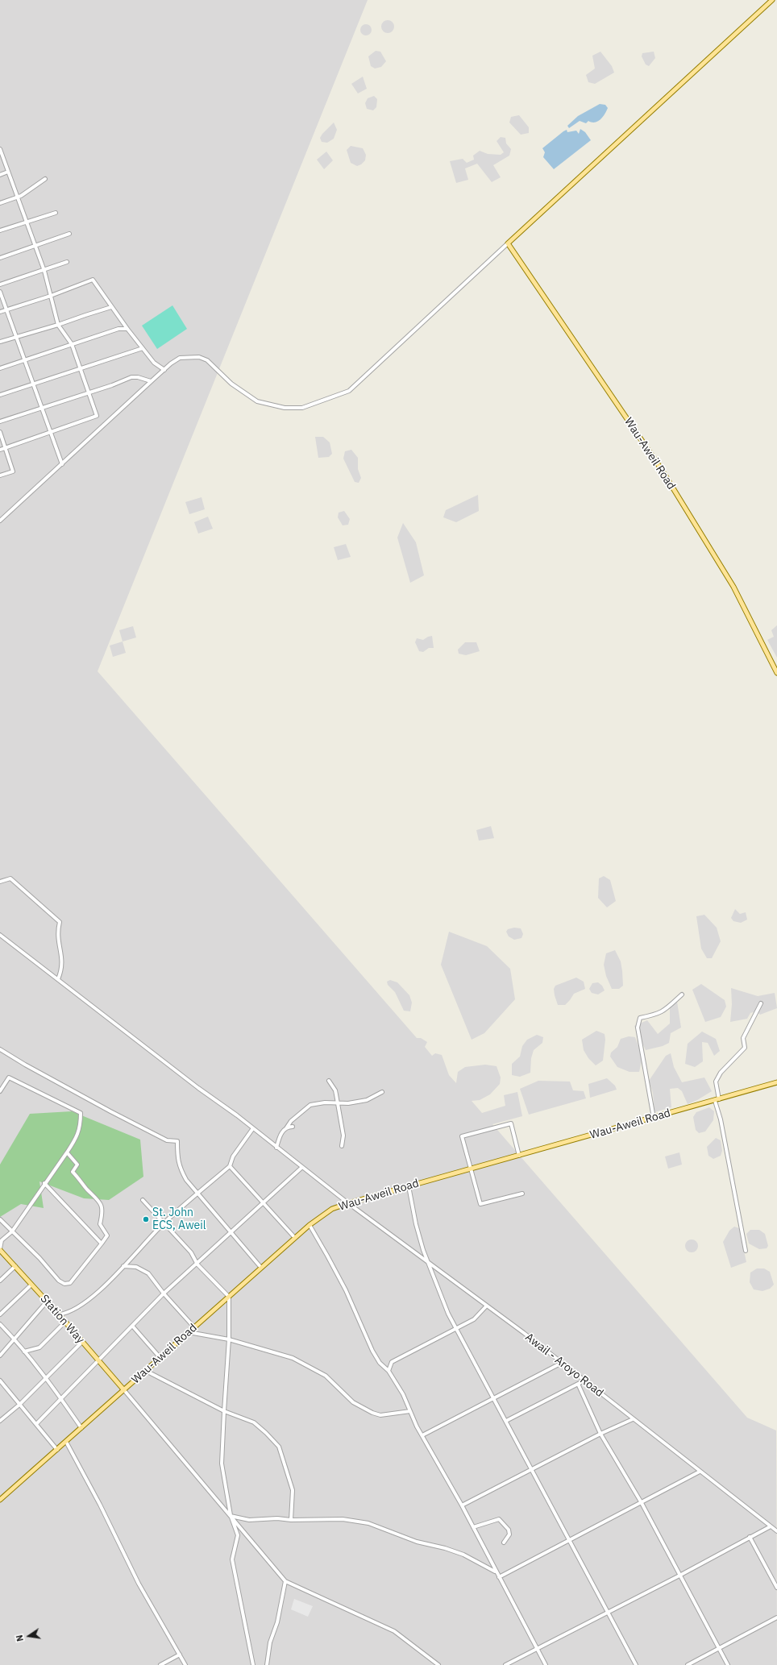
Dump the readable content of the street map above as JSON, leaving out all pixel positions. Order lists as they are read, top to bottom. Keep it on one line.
{"streets":{"main road":["Wau-Aweil Road","Station Way"],"street":["Awail - Aroyo Road"]},"crossings":[["Wau-Aweil Road","Station Way"],["Wau-Aweil Road","Awail - Aroyo Road"]],"places":["St. John ECS, Aweil"],"north":"left"}
